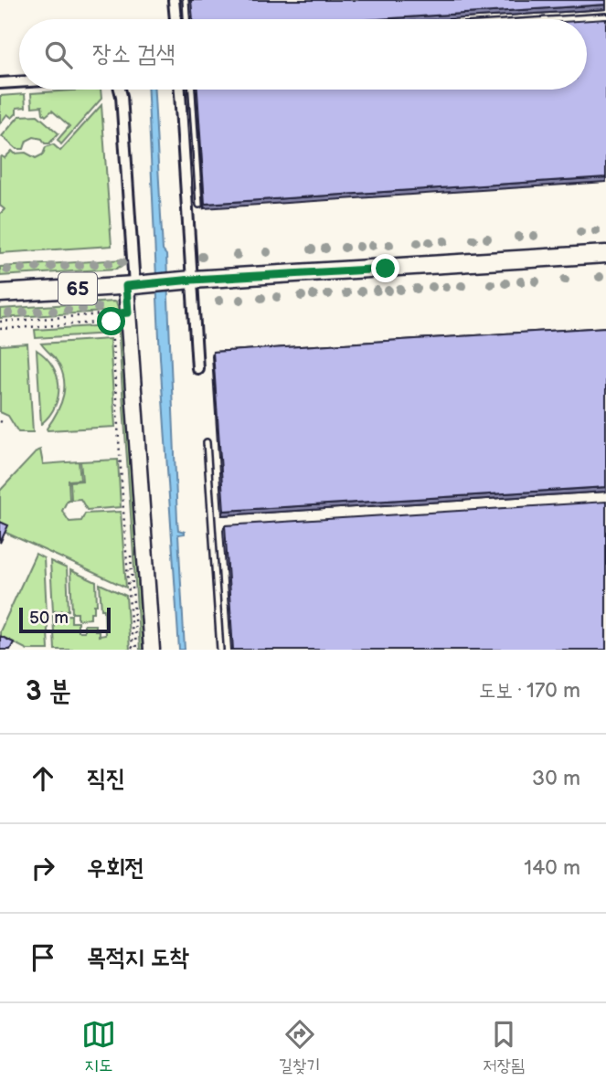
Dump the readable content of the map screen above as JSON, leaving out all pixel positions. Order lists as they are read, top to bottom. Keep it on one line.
{"streets":{"main road":["65"]},"scale_bar":"50 m","page":{"search":"장소 검색","scale":"50 m","heading":["3 분","도보 · 170 m"],"list":[["직진","30 m"],["우회전","140 m"],"목적지 도착"],"nav":["지도","길찾기","저장됨"]}}
